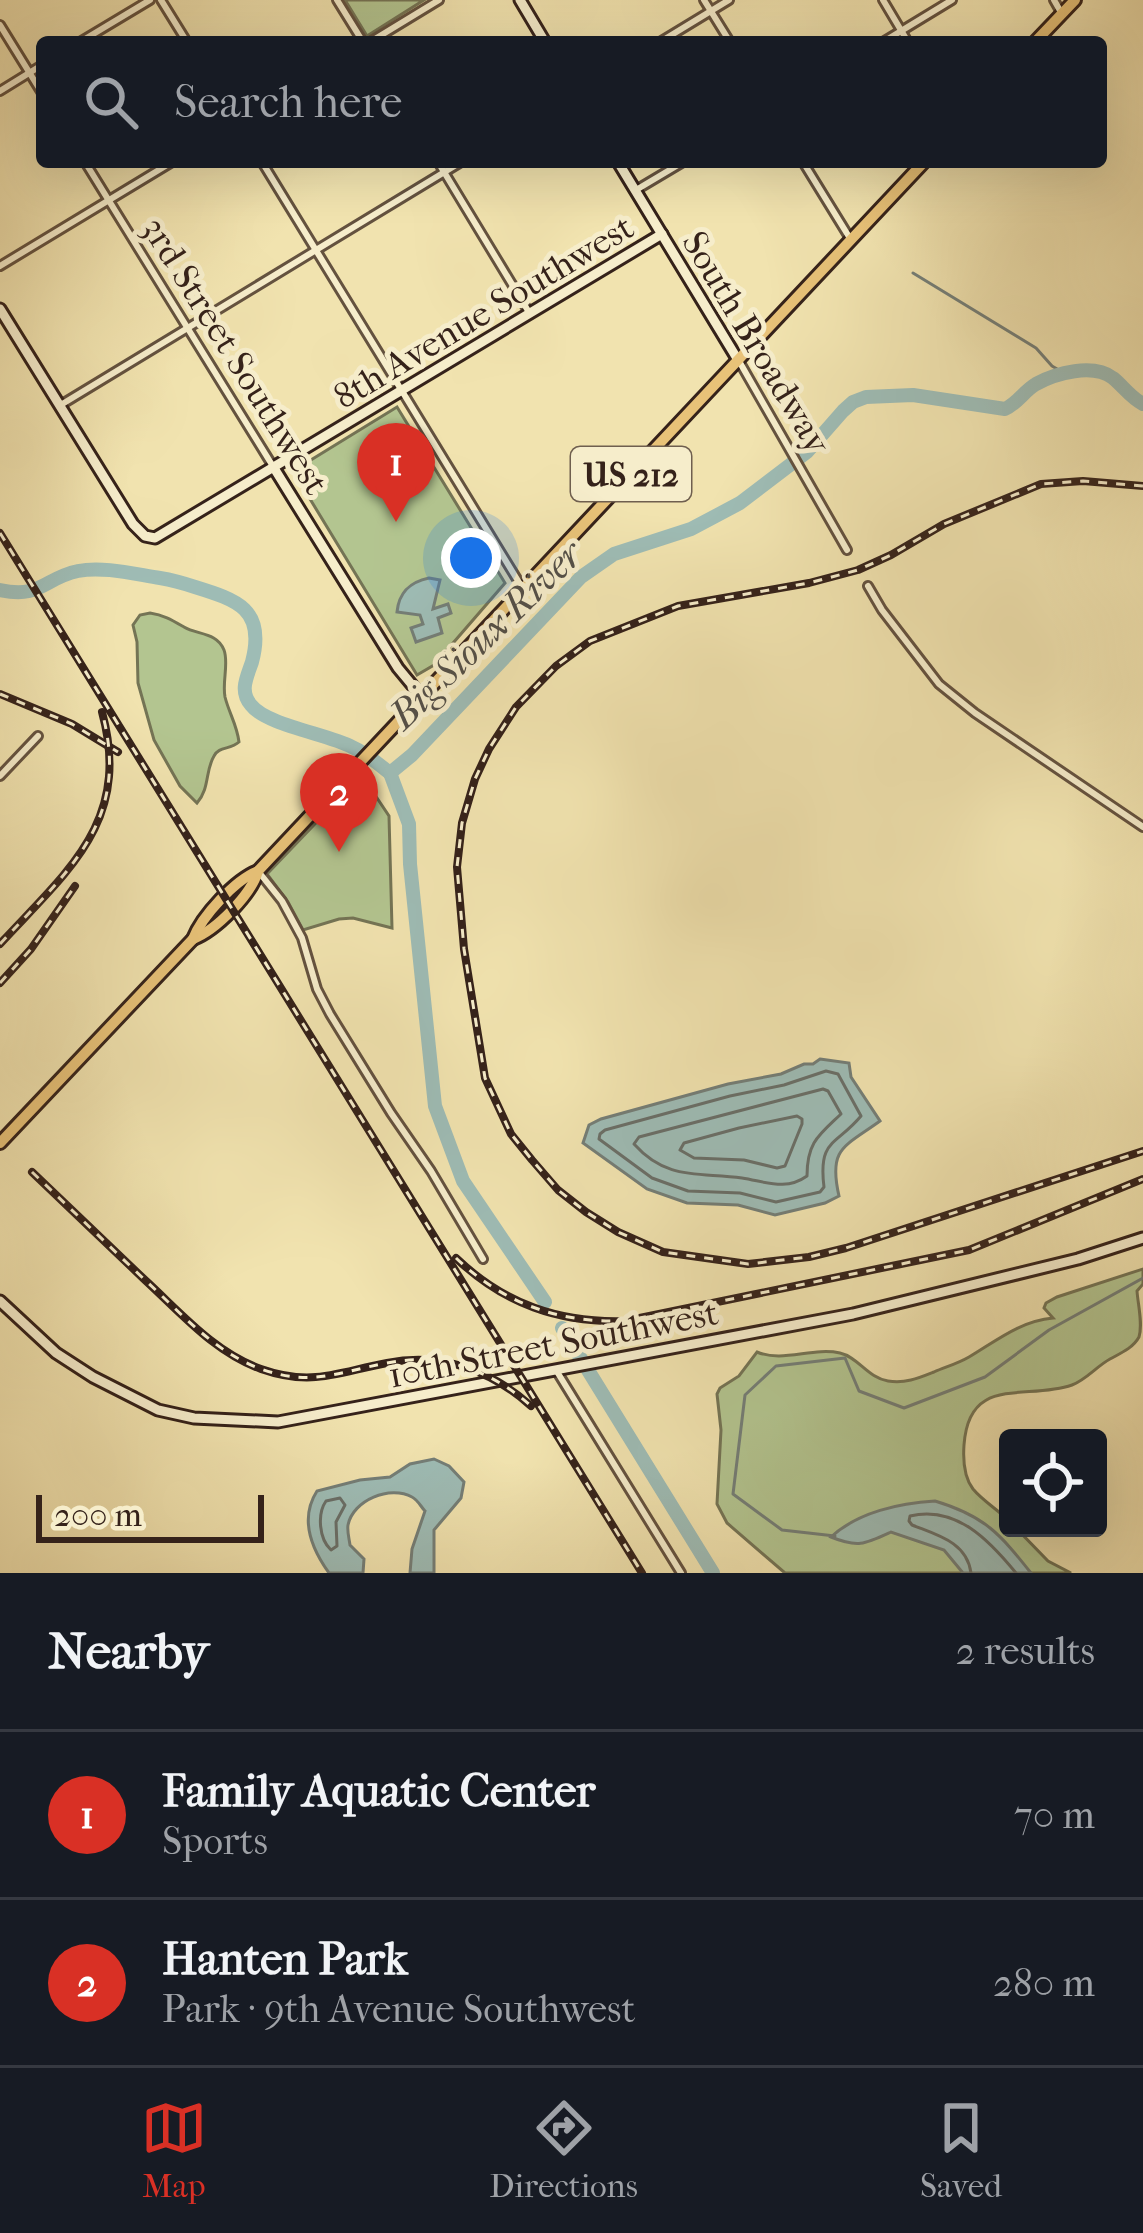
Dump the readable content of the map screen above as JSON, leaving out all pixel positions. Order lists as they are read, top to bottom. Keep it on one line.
{"streets":{"main road":["US 212"],"street":["8th Avenue Southwest","South Broadway","3rd Street Southwest","10th Street Southwest"]},"crossings":[["8th Avenue Southwest","South Broadway"],["8th Avenue Southwest","3rd Street Southwest"],["South Broadway","US 212"],["3rd Street Southwest","US 212"]],"water":["Big Sioux River"],"scale_bar":"200 m","page":{"search":"Search here","pins":["1","2"],"scale":"200 m","heading":["Nearby","2 results"],"list":[{"mark":"1","name":"Family Aquatic Center","note":"Sports","value":"70 m"},{"mark":"2","name":"Hanten Park","note":"Park · 9th Avenue Southwest","value":"280 m"}],"nav":["Map","Directions","Saved"]}}
